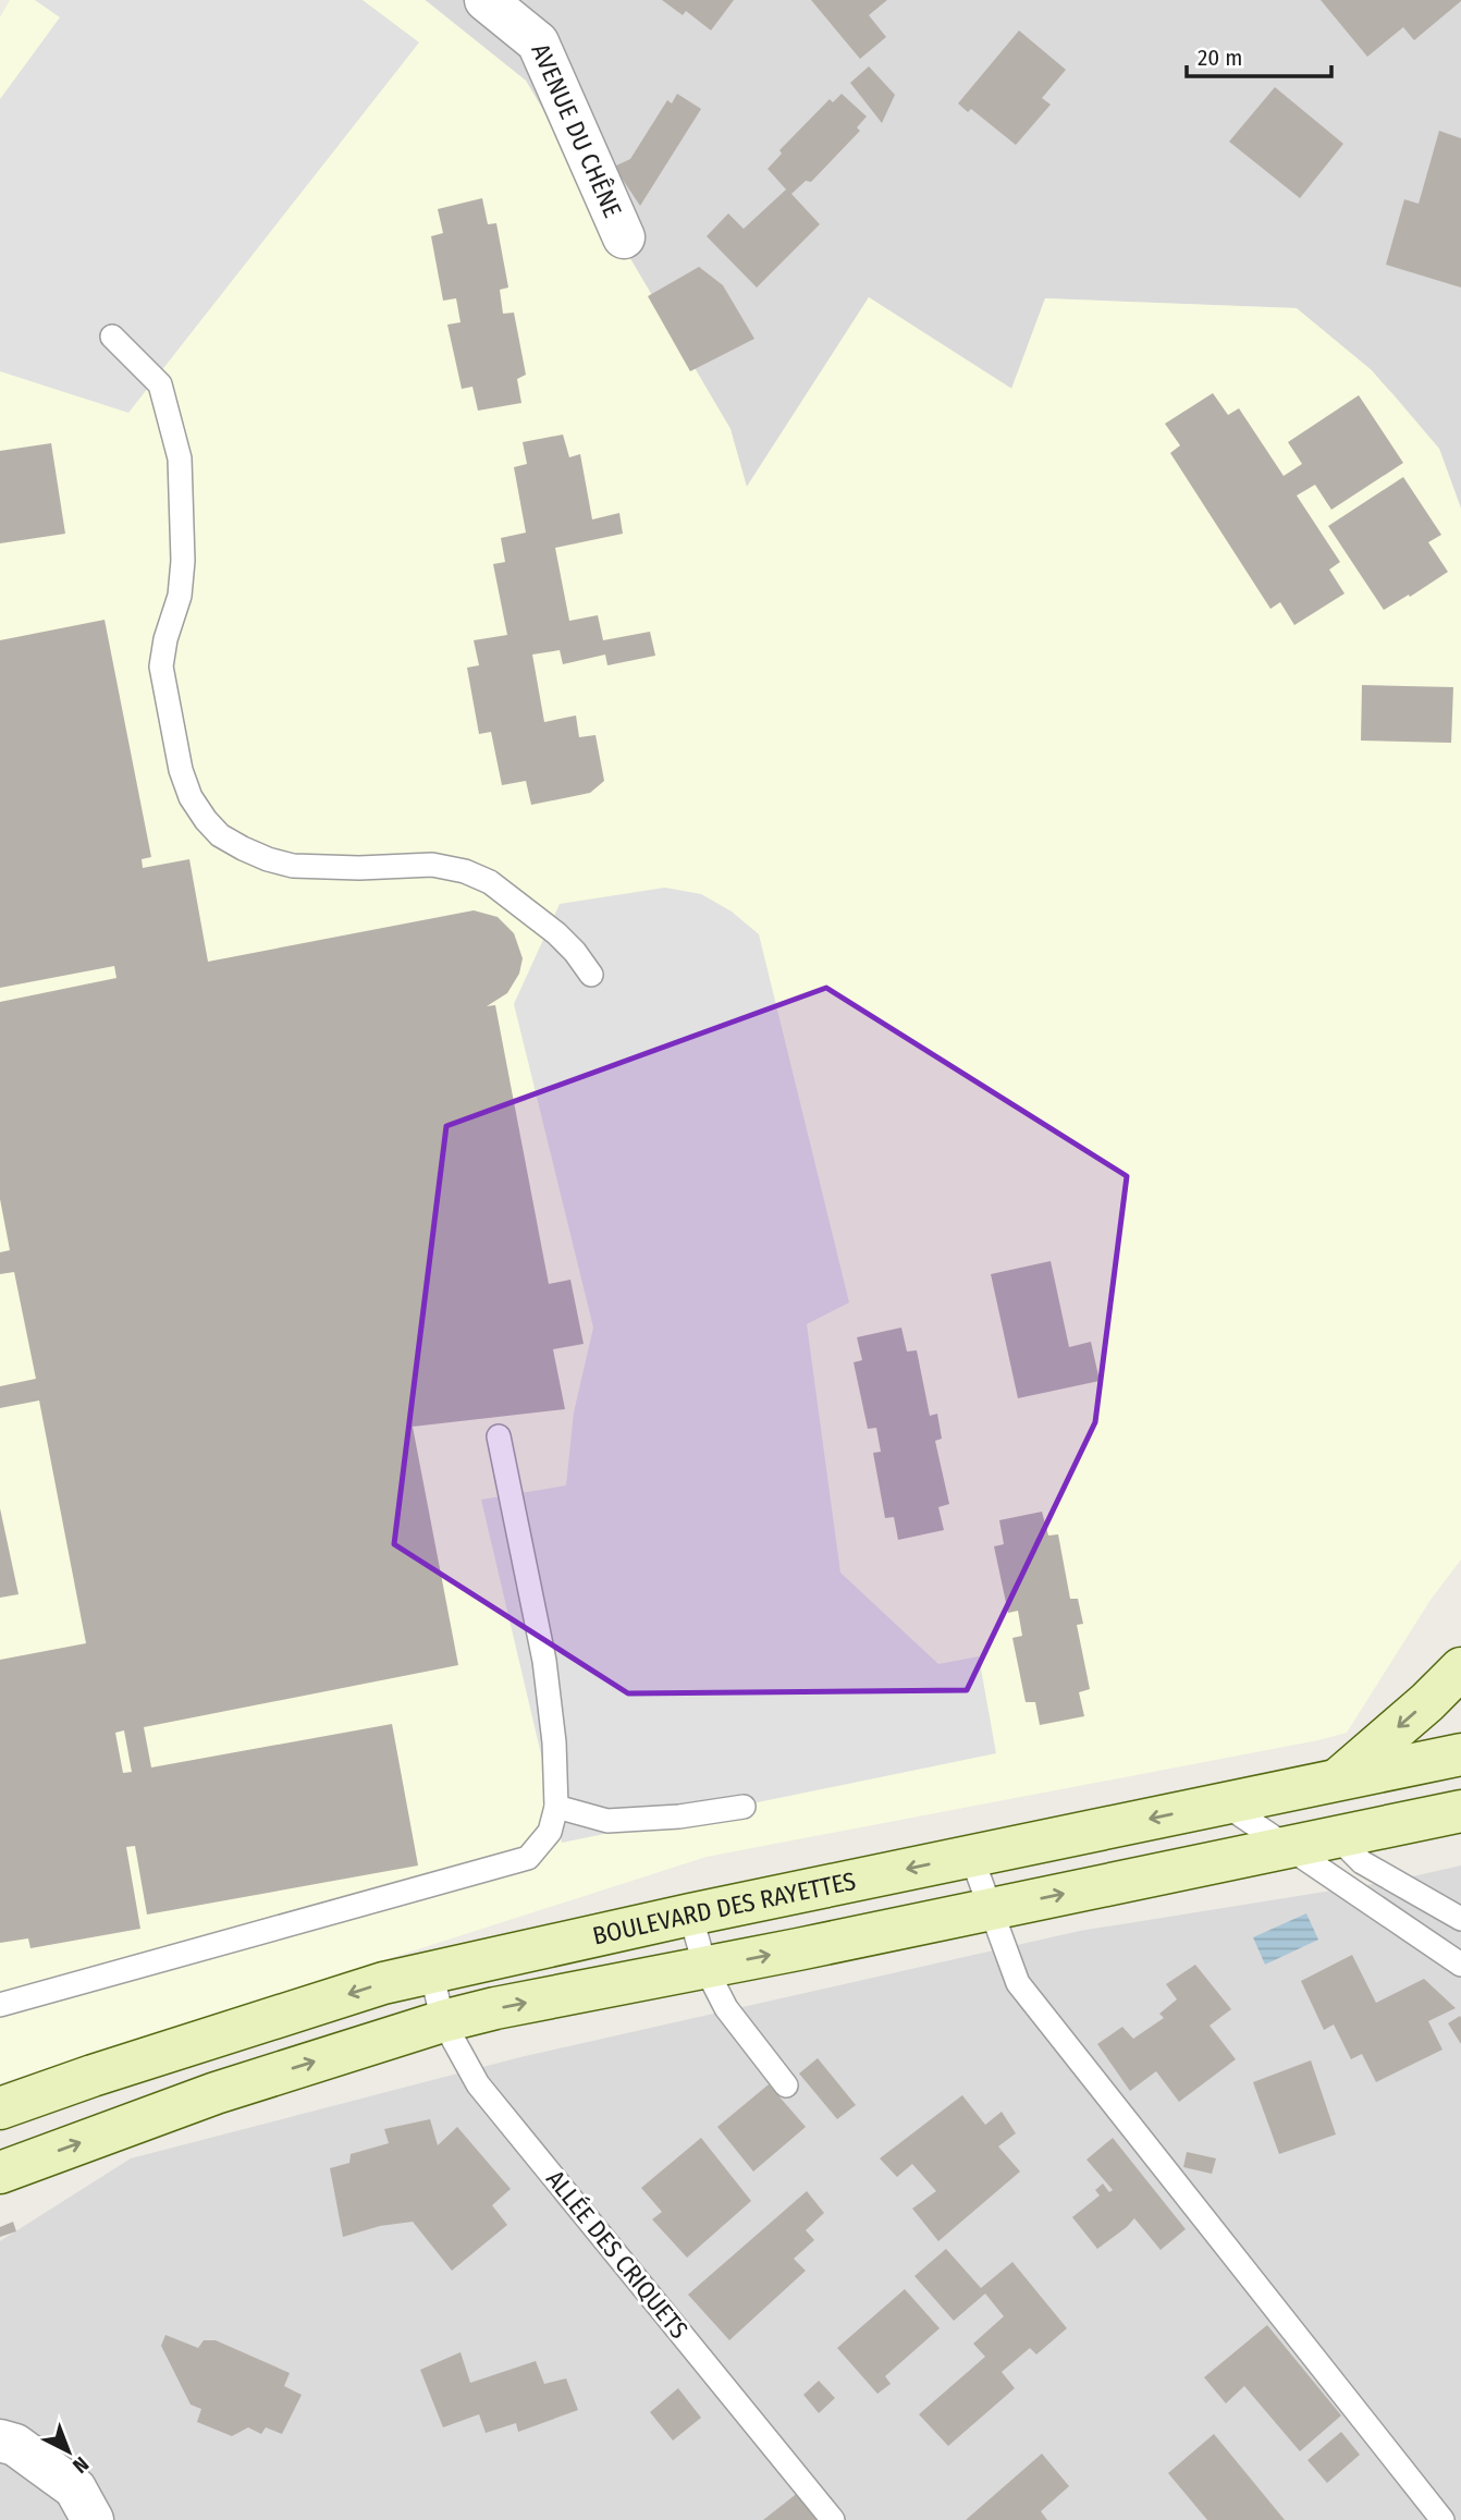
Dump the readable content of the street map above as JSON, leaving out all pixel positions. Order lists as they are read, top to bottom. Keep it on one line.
{"streets":{"main road":["BOULEVARD DES RAYETTES"],"street":["AVENUE DU CHÊNE"],"lane":["ALLÉE DES CRIQUETS"]},"crossings":[["BOULEVARD DES RAYETTES","ALLÉE DES CRIQUETS"]],"scale_bar":"20 m","north":"bottom right"}
